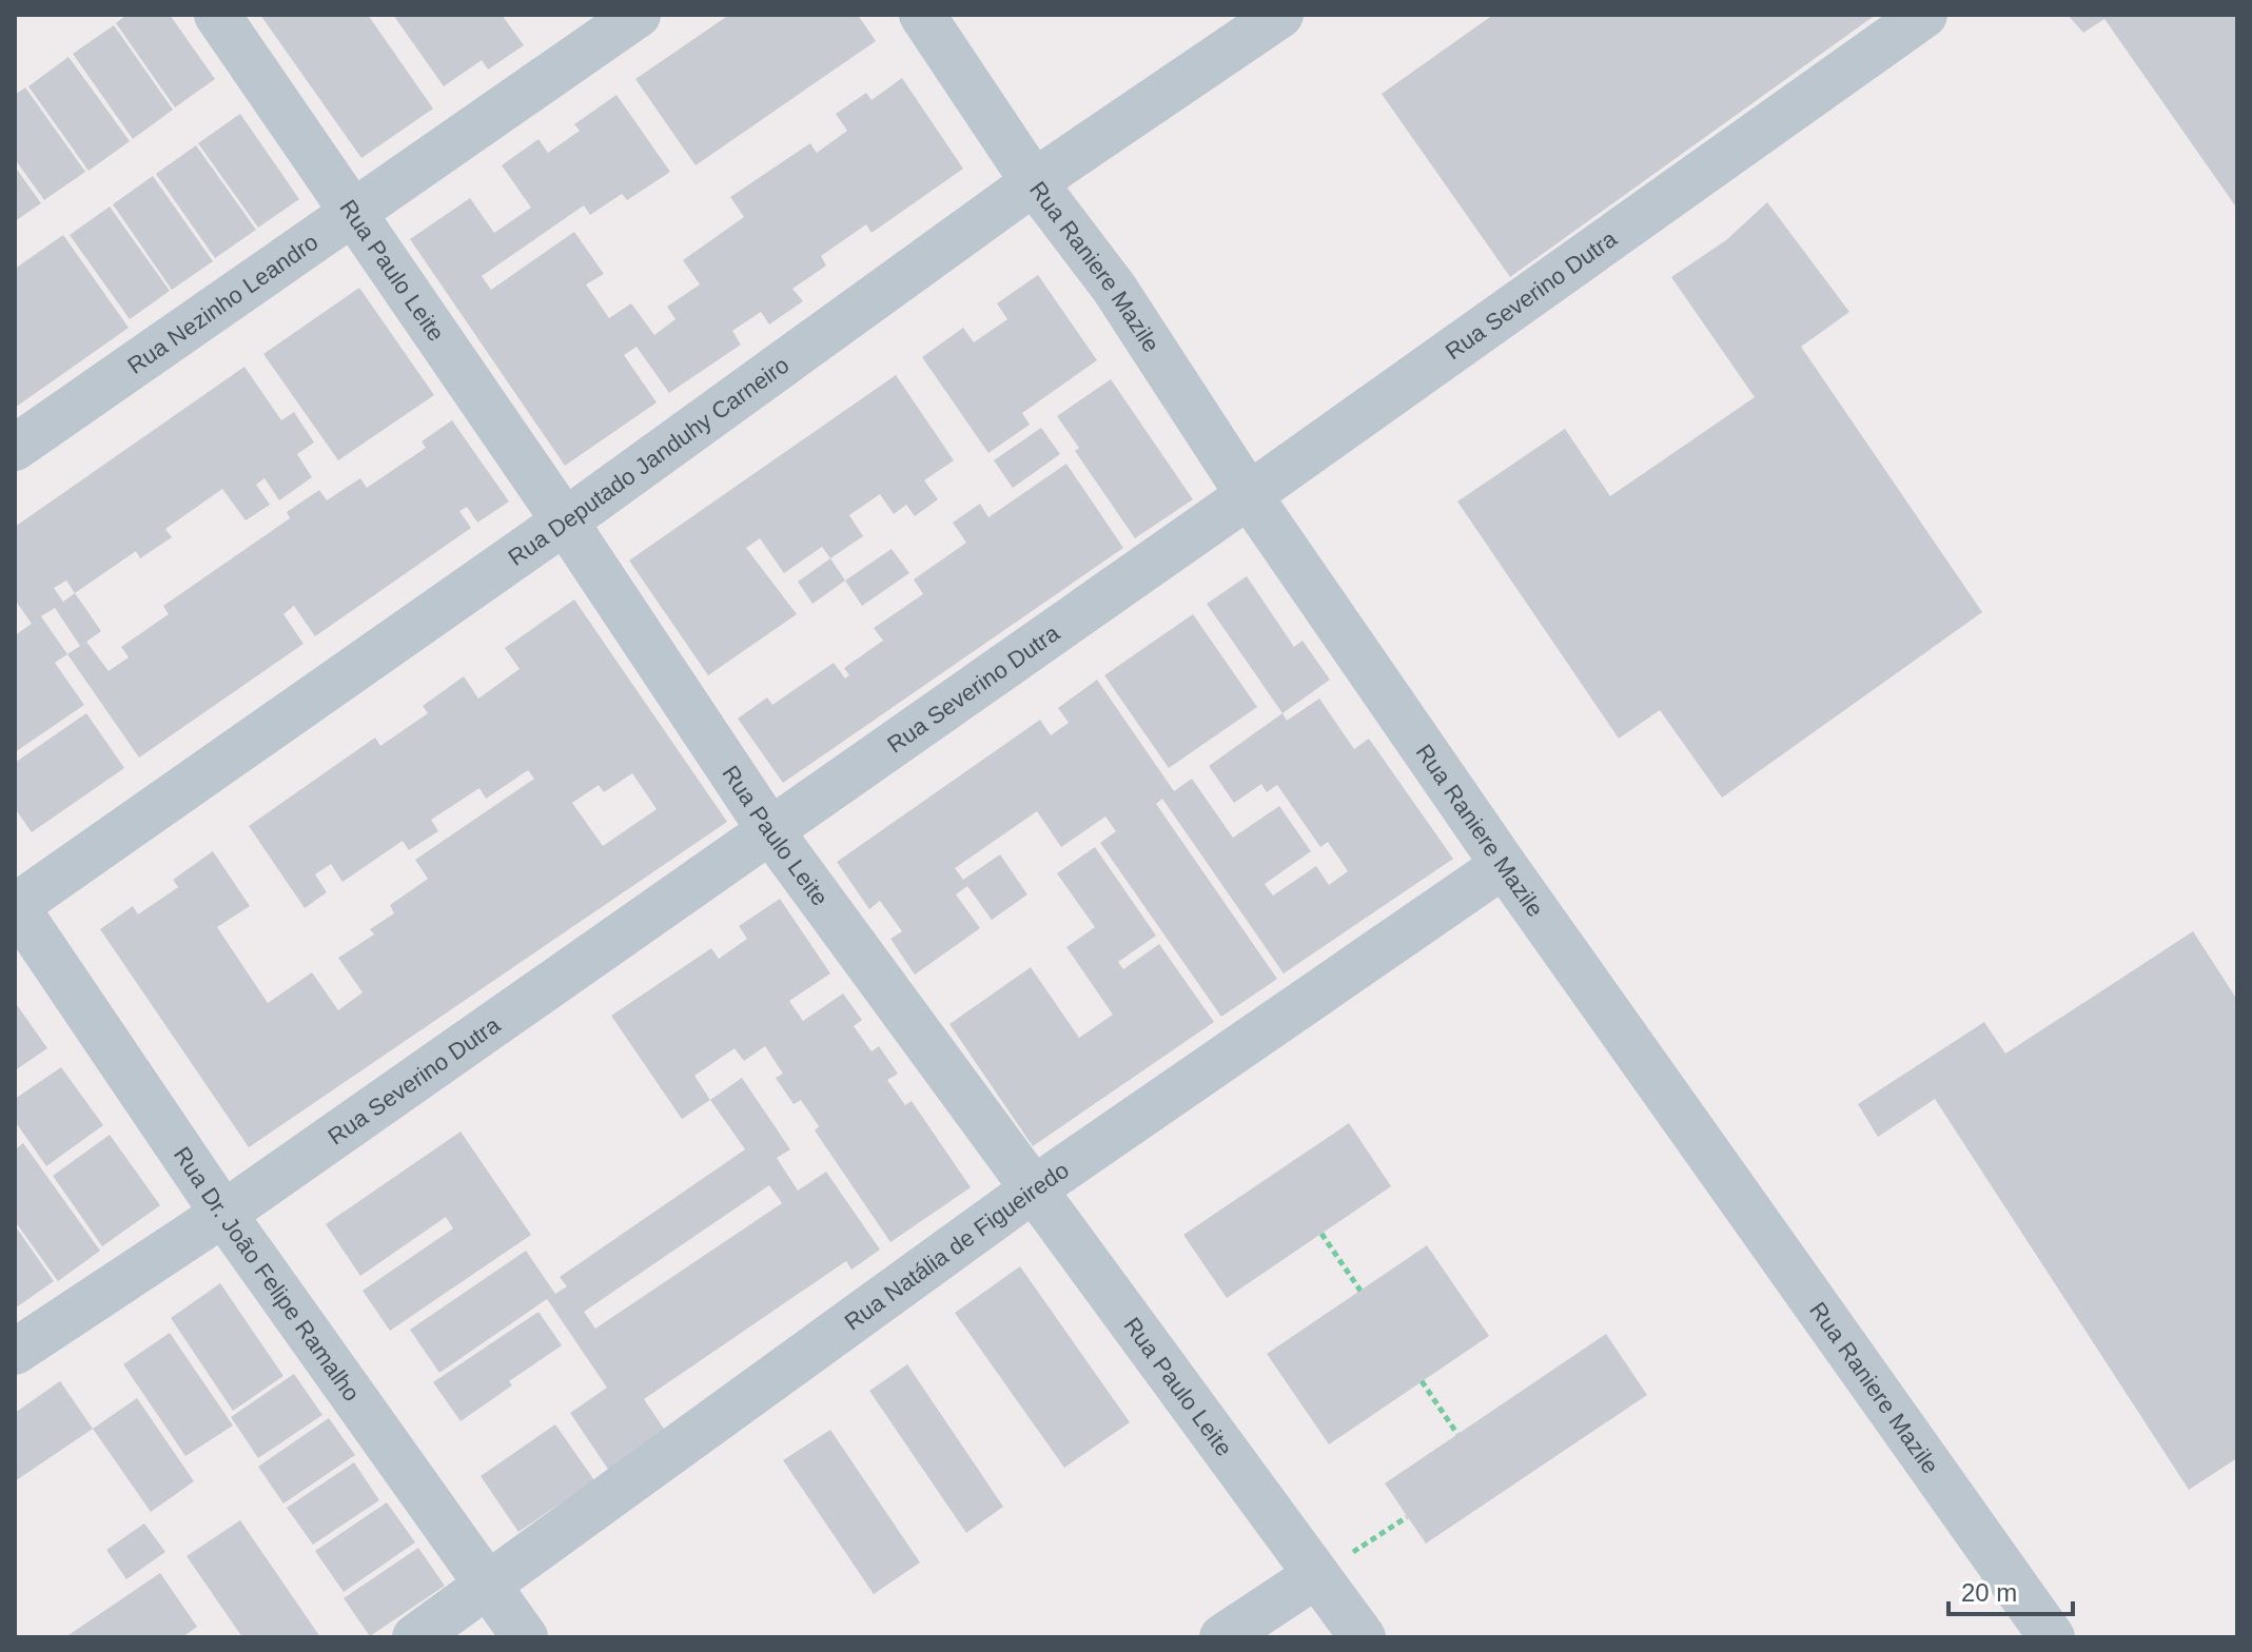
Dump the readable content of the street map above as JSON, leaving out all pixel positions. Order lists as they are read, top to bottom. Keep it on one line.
{"streets":{"street":["Rua Raniere Mazile","Rua Paulo Leite","Rua Severino Dutra","Rua Nezinho Leandro","Rua Deputado Janduhy Carneiro","Rua Natália de Figueiredo","Rua Dr. João Felipe Ramalho"]},"crossings":[["Rua Raniere Mazile","Rua Severino Dutra"],["Rua Raniere Mazile","Rua Deputado Janduhy Carneiro"],["Rua Raniere Mazile","Rua Natália de Figueiredo"],["Rua Paulo Leite","Rua Severino Dutra"],["Rua Paulo Leite","Rua Nezinho Leandro"],["Rua Paulo Leite","Rua Deputado Janduhy Carneiro"],["Rua Paulo Leite","Rua Natália de Figueiredo"],["Rua Severino Dutra","Rua Dr. João Felipe Ramalho"],["Rua Deputado Janduhy Carneiro","Rua Dr. João Felipe Ramalho"],["Rua Natália de Figueiredo","Rua Dr. João Felipe Ramalho"]],"scale_bar":"20 m"}
